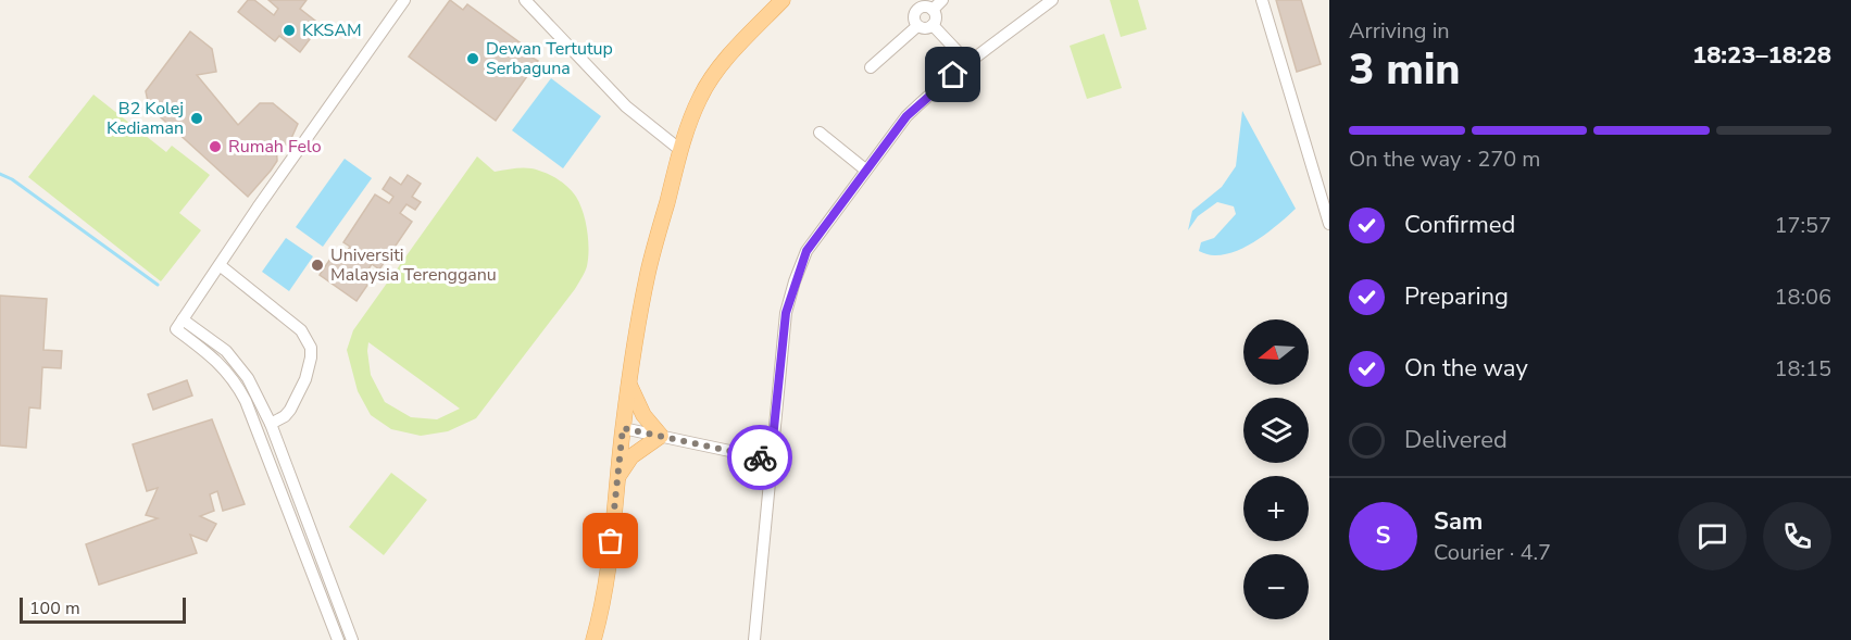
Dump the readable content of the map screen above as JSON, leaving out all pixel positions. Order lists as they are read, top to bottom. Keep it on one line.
{"places":["KKSAM","Dewan Tertutup Serbaguna","B2 Kolej Kediaman","Rumah Felo","Universiti Malaysia Terengganu"],"scale_bar":"100 m","north":"left","page":{"heading":["3 min","Arriving in","18:23–18:28"],"panel":["Sam","Courier · 4.7"],"bar":"On the way · 270 m","list":[["Confirmed","17:57"],["Preparing","18:06"],["On the way","18:15"],"Delivered"],"map_buttons":["+","−"],"round":"S","scale":"100 m"}}
